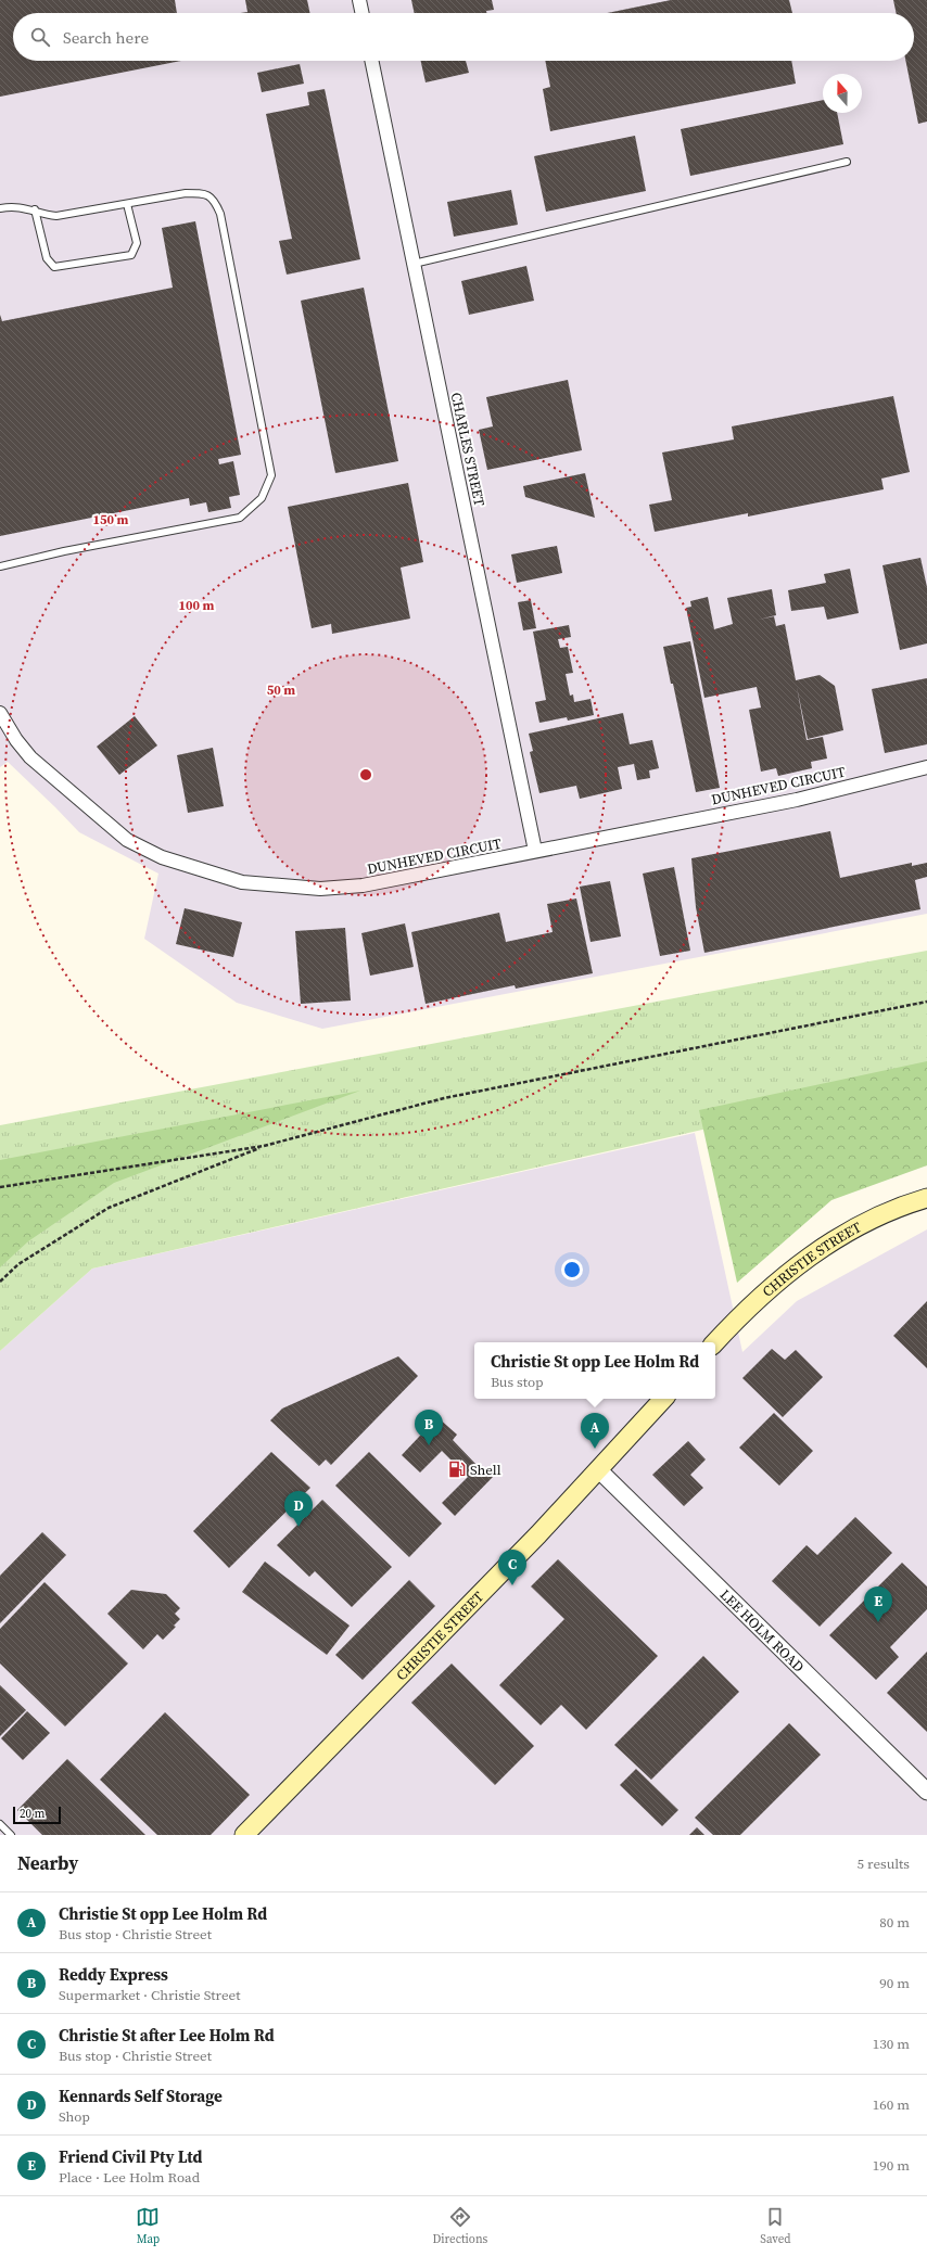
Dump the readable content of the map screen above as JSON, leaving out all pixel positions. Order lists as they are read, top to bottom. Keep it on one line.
{"streets":{"main road":["CHRISTIE STREET"],"street":["CHARLES STREET","DUNHEVED CIRCUIT","LEE HOLM ROAD"]},"crossings":[["CHARLES STREET","DUNHEVED CIRCUIT"],["CHRISTIE STREET","LEE HOLM ROAD"]],"places":{"fuel station":["Shell"]},"scale_bar":"20 m","north":"top","page":{"search":"Search here","popup":["Christie St opp Lee Holm Rd","Bus stop"],"pins":["B","A","D","C","E"],"scale":"20 m","heading":["Nearby","5 results"],"list":[{"mark":"A","name":"Christie St opp Lee Holm Rd","note":"Bus stop · Christie Street","value":"80 m"},{"mark":"B","name":"Reddy Express","note":"Supermarket · Christie Street","value":"90 m"},{"mark":"C","name":"Christie St after Lee Holm Rd","note":"Bus stop · Christie Street","value":"130 m"},{"mark":"D","name":"Kennards Self Storage","note":"Shop","value":"160 m"},{"mark":"E","name":"Friend Civil Pty Ltd","note":"Place · Lee Holm Road","value":"190 m"}],"nav":["Map","Directions","Saved"]},"rings":["150 m","100 m","50 m"]}
